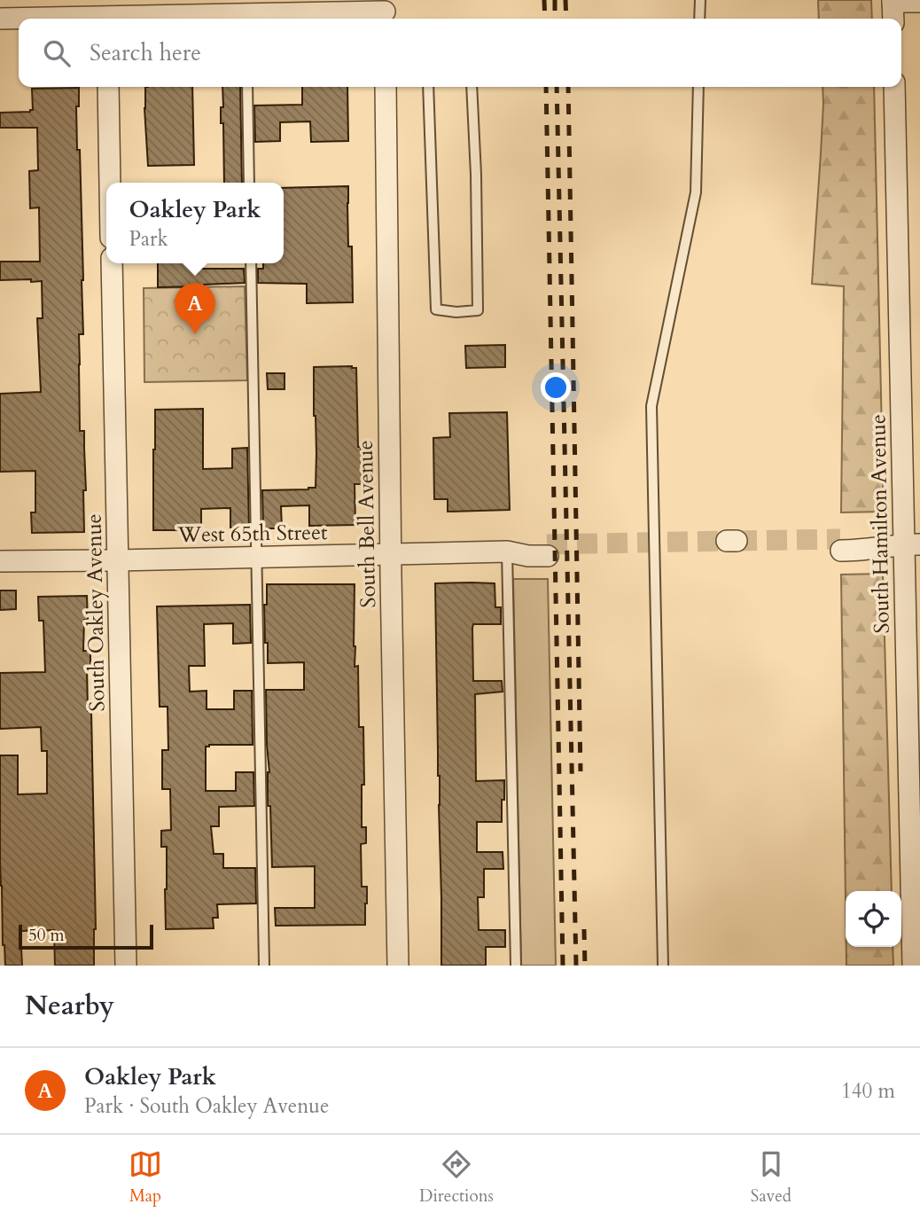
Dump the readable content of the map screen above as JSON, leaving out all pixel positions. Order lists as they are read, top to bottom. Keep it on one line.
{"streets":{"street":["South Bell Avenue","South Hamilton Avenue","West 65th Street","South Oakley Avenue"]},"crossings":[["South Bell Avenue","West 65th Street"],["West 65th Street","South Oakley Avenue"]],"scale_bar":"50 m","page":{"search":"Search here","popup":["Oakley Park","Park"],"pins":"A","scale":"50 m","heading":"Nearby","list":[{"mark":"A","name":"Oakley Park","note":"Park · South Oakley Avenue","value":"140 m"}],"nav":["Map","Directions","Saved"]}}
